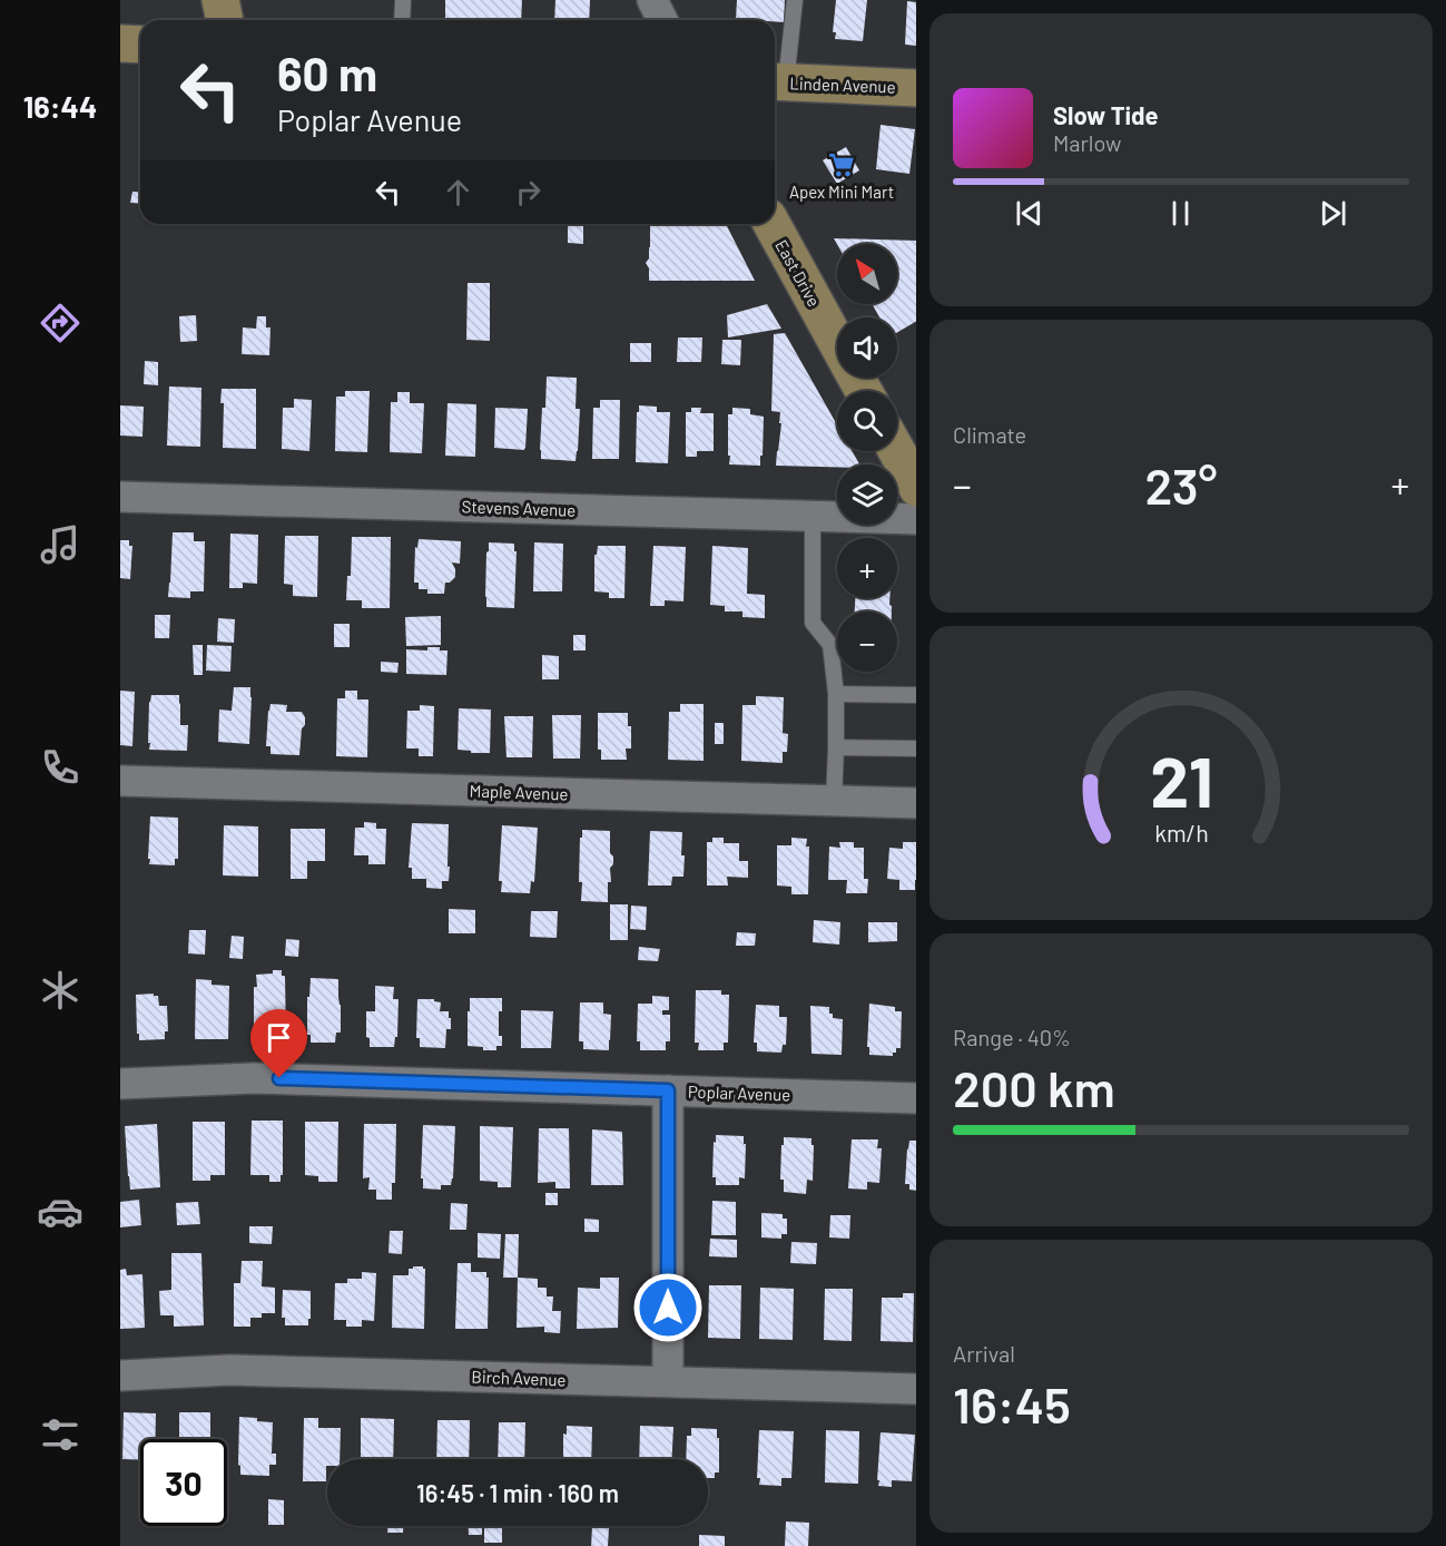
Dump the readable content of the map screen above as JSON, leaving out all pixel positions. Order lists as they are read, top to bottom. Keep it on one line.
{"streets":{"street":["Linden Avenue","East Drive","Stevens Avenue","Maple Avenue","Poplar Avenue","Birch Avenue"]},"places":{"supermarket":["Apex Mini Mart"]},"north":"top left","page":{"tabs":"16:44","turn":["60 m","Poplar Avenue"],"song":["Slow Tide","Marlow"],"map_buttons":["+","−"],"tile":["Climate",["Range · 40%","200 km"],["Arrival","16:45"]],"heat":["−","23°","+"],"limit":"30","trip":"16:45 · 1 min · 160 m","gauge":["21","km/h"]}}
